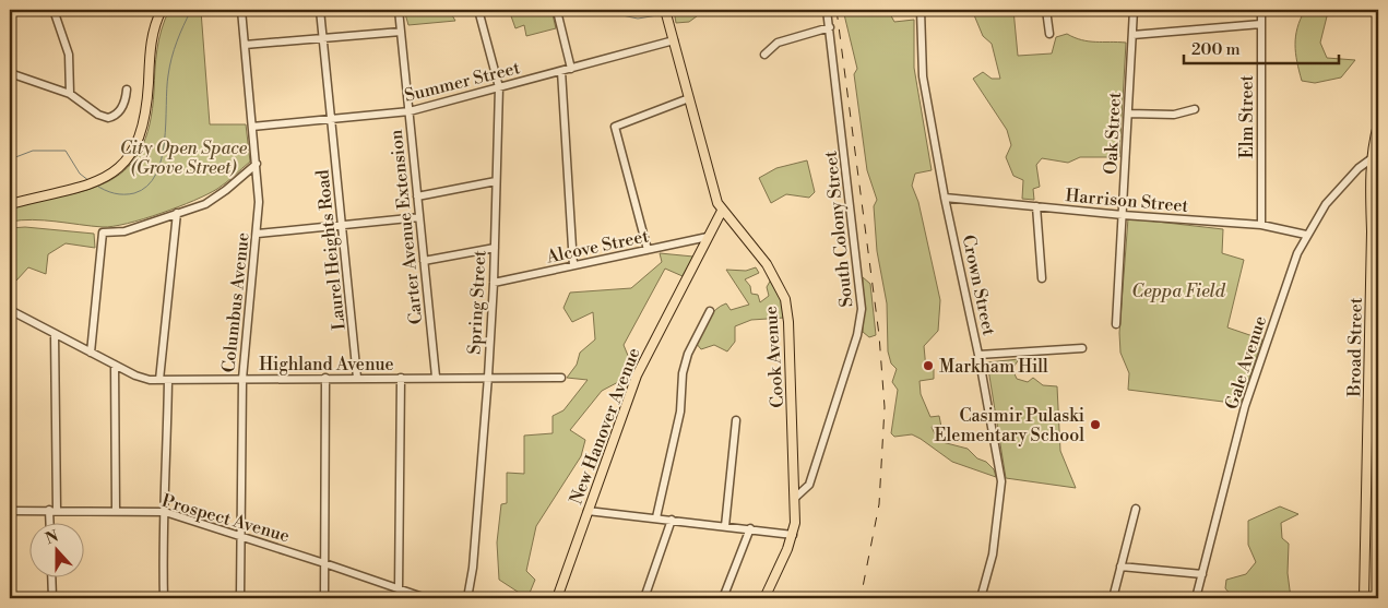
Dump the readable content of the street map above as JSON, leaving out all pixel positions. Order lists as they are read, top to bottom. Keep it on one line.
{"streets":{"main road":["Broad Street","Cook Avenue","New Hanover Avenue"],"street":["Summer Street","Elm Street","Oak Street","Harrison Street","Carter Avenue Extension","South Colony Street","Alcove Street","Laurel Heights Road","Crown Street","Columbus Avenue","Spring Street","Gale Avenue","Highland Avenue","Prospect Avenue"]},"crossings":[["Summer Street","Carter Avenue Extension"],["Summer Street","Laurel Heights Road"],["Summer Street","Columbus Avenue"],["Summer Street","Spring Street"],["Summer Street","Cook Avenue"],["Elm Street","Harrison Street"],["Oak Street","Harrison Street"],["Harrison Street","Crown Street"],["Harrison Street","Gale Avenue"],["Carter Avenue Extension","Highland Avenue"],["South Colony Street","Cook Avenue"],["Alcove Street","Spring Street"],["Alcove Street","New Hanover Avenue"],["Laurel Heights Road","Highland Avenue"],["Columbus Avenue","Highland Avenue"],["Columbus Avenue","Prospect Avenue"],["Spring Street","Highland Avenue"],["Broad Street","Gale Avenue"],["Cook Avenue","New Hanover Avenue"]],"parks":["City Open Space (Grove Street)","Ceppa Field"],"places":["Markham Hill","Casimir Pulaski Elementary School"],"scale_bar":"200 m","north":"top"}
